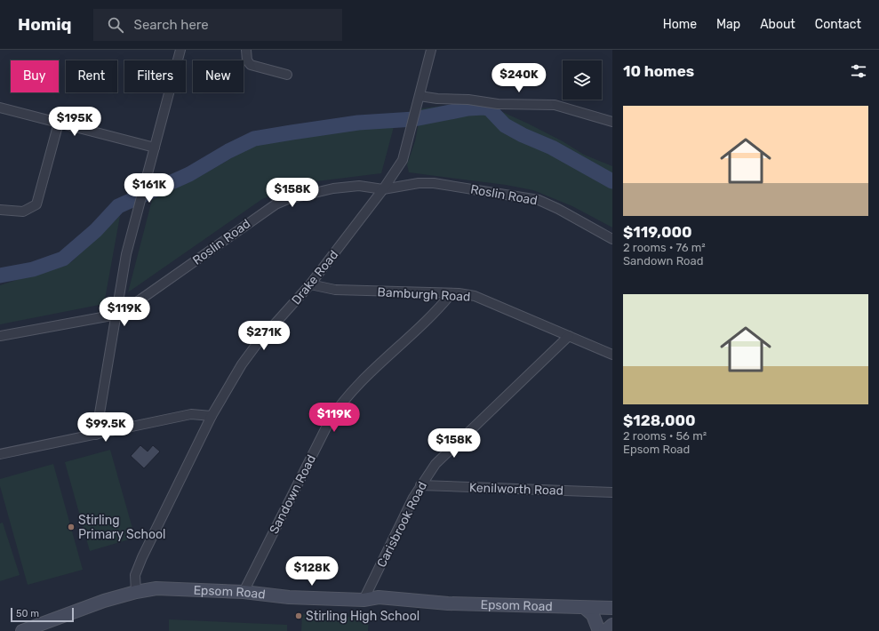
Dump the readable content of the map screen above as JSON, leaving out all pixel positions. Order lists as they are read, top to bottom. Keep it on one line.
{"streets":{"street":["Roslin Road","Drake Road","Bamburgh Road","Kenilworth Road","Sandown Road","Carisbrook Road","Epsom Road"]},"crossings":[["Roslin Road","Drake Road"],["Drake Road","Bamburgh Road"],["Drake Road","Epsom Road"],["Bamburgh Road","Sandown Road"],["Bamburgh Road","Carisbrook Road"],["Kenilworth Road","Carisbrook Road"],["Sandown Road","Epsom Road"],["Carisbrook Road","Epsom Road"]],"places":["Stirling Primary School","Stirling High School"],"scale_bar":"50 m","page":{"header":"Homiq","search":"Search here","nav":["Home","Map","About","Contact"],"heading":"10 homes","chip":["Buy","Rent","Filters","New"],"price":["$240K","$195K","$161K","$158K","$119K","$271K","$119K","$99.5K","$158K","$128K"],"list":[{"name":"$119,000","note":"2 rooms · 76 m² · Sandown Road"},{"name":"$128,000","note":"2 rooms · 56 m² · Epsom Road"}],"scale":"50 m"}}
